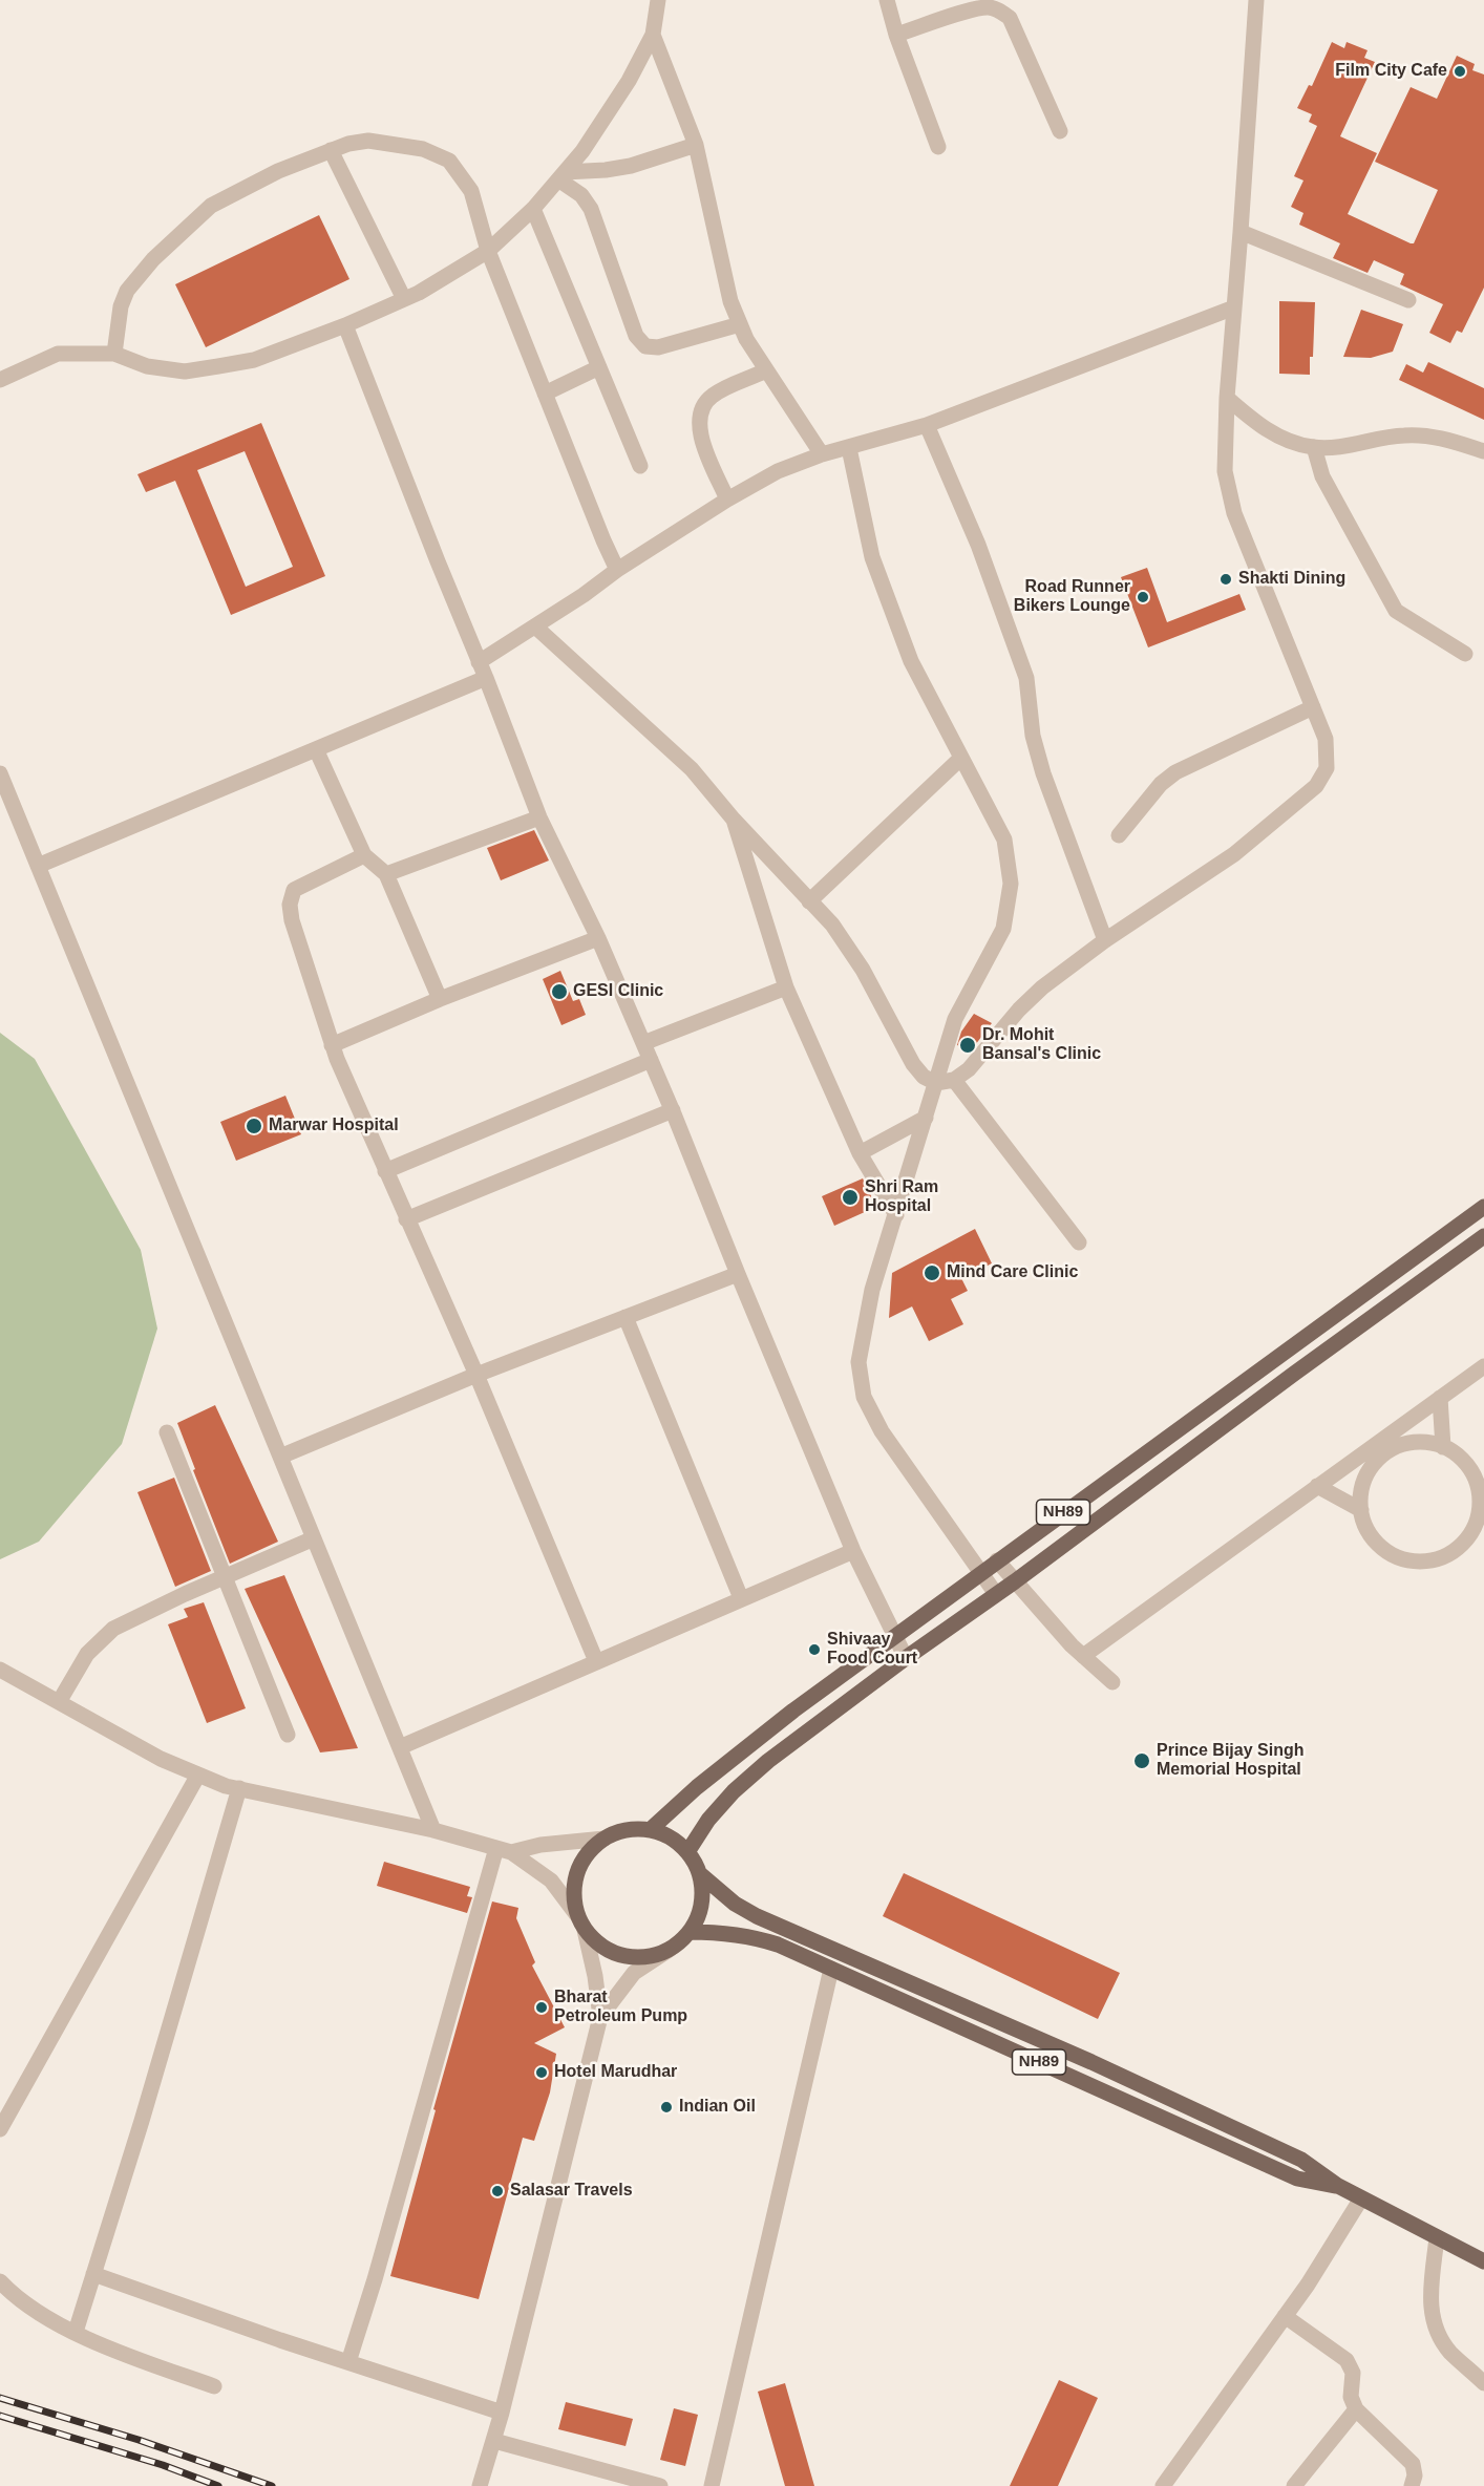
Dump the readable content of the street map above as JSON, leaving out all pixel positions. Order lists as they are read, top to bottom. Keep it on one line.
{"streets":{"main road":["NH89"]},"places":["Film City Cafe","Shakti Dining","Road Runner Bikers Lounge","GESI Clinic","Dr. Mohit Bansal's Clinic","Marwar Hospital","Shri Ram Hospital","Mind Care Clinic","Shivaay Food Court","Prince Bijay Singh Memorial Hospital","Bharat Petroleum Pump","Hotel Marudhar","Indian Oil","Salasar Travels"]}
